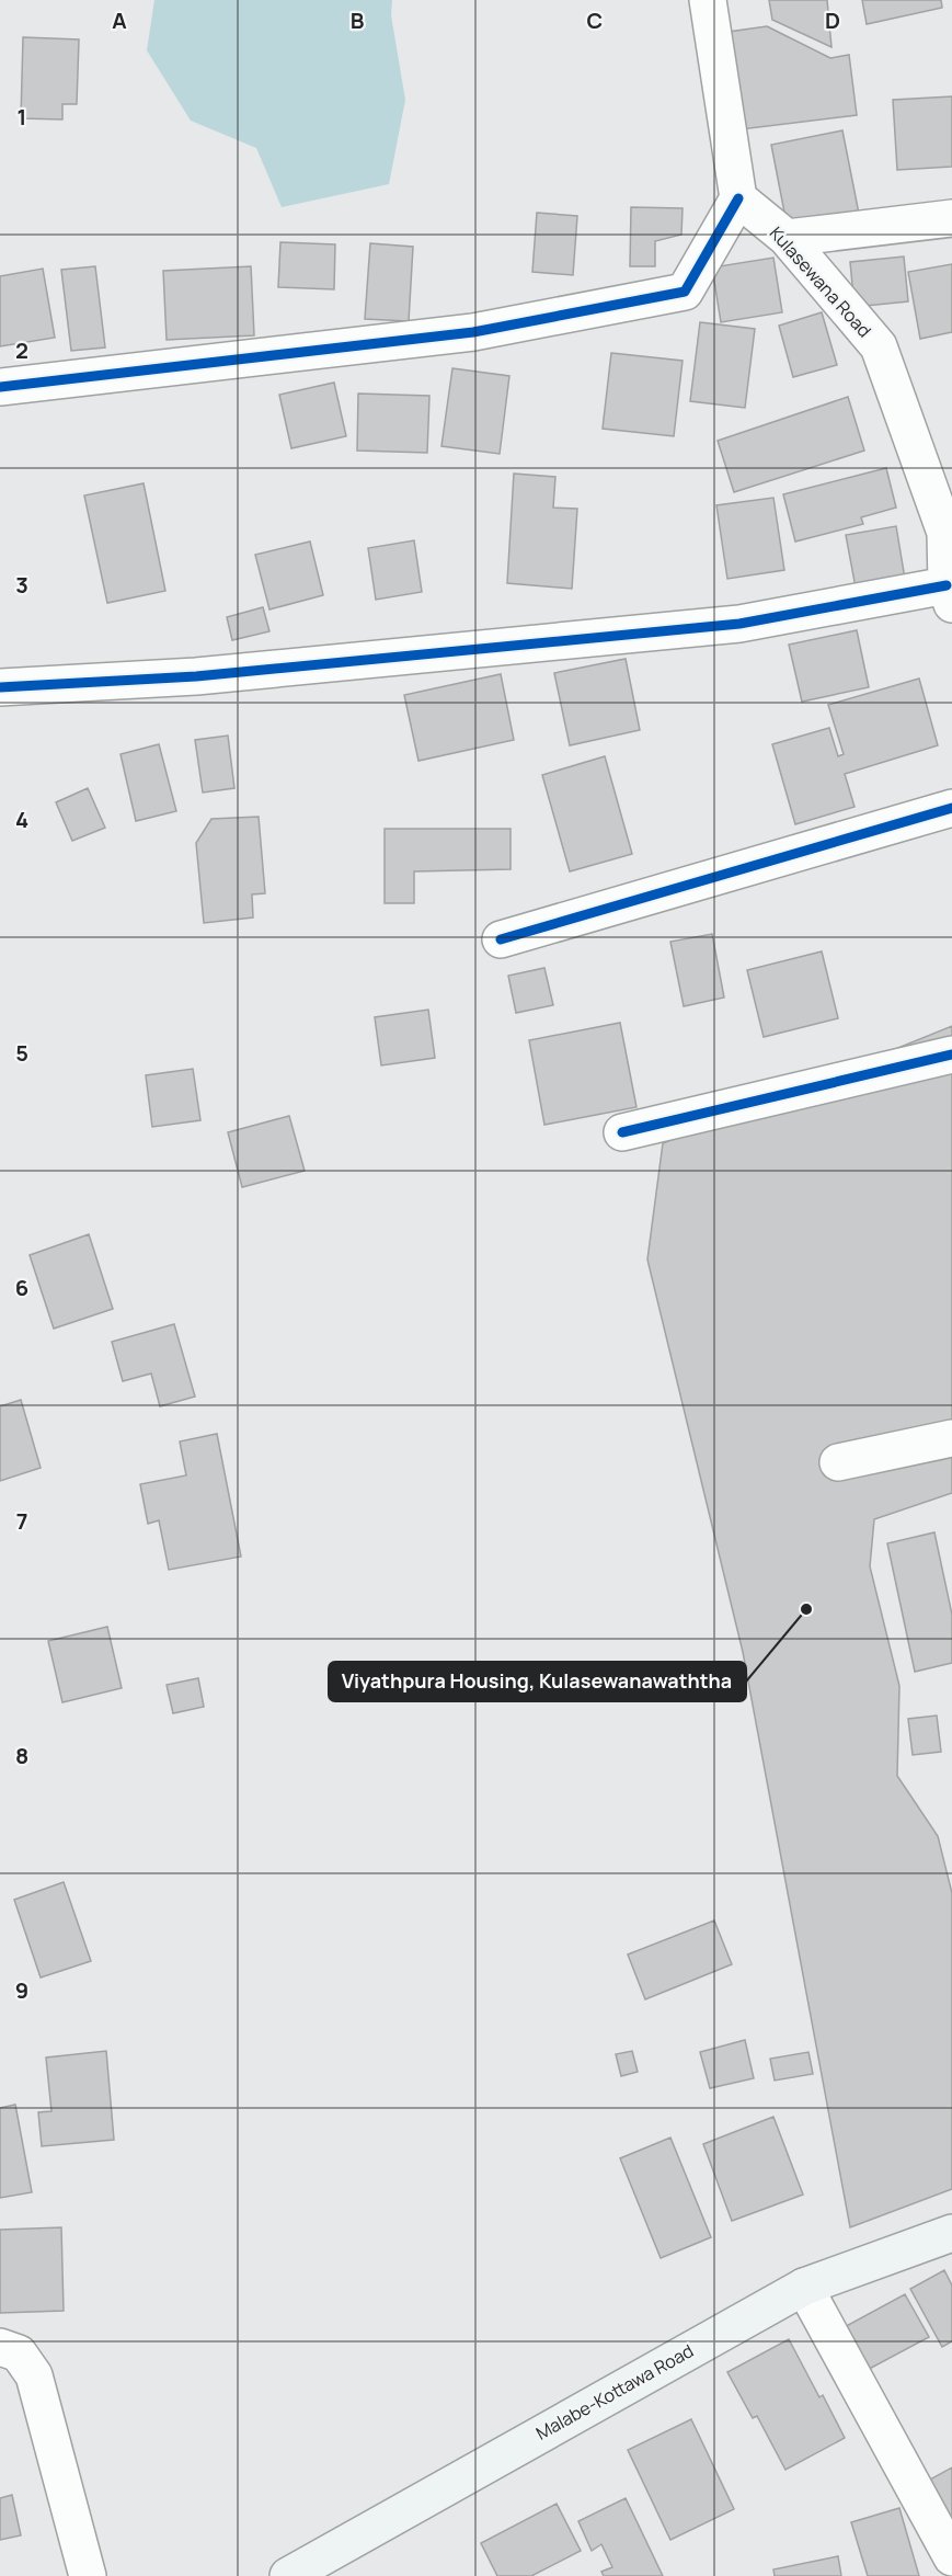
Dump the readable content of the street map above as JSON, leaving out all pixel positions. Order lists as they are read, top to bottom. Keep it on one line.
{"streets":{"main road":["Malabe-Kottawa Road"],"street":["Kulasewana Road"]},"places":["Viyathpura Housing, Kulasewanawaththa"],"grid":{"columns":["A","B","C","D"],"rows":["1","2","3","4","5","6","7","8","9"]}}
